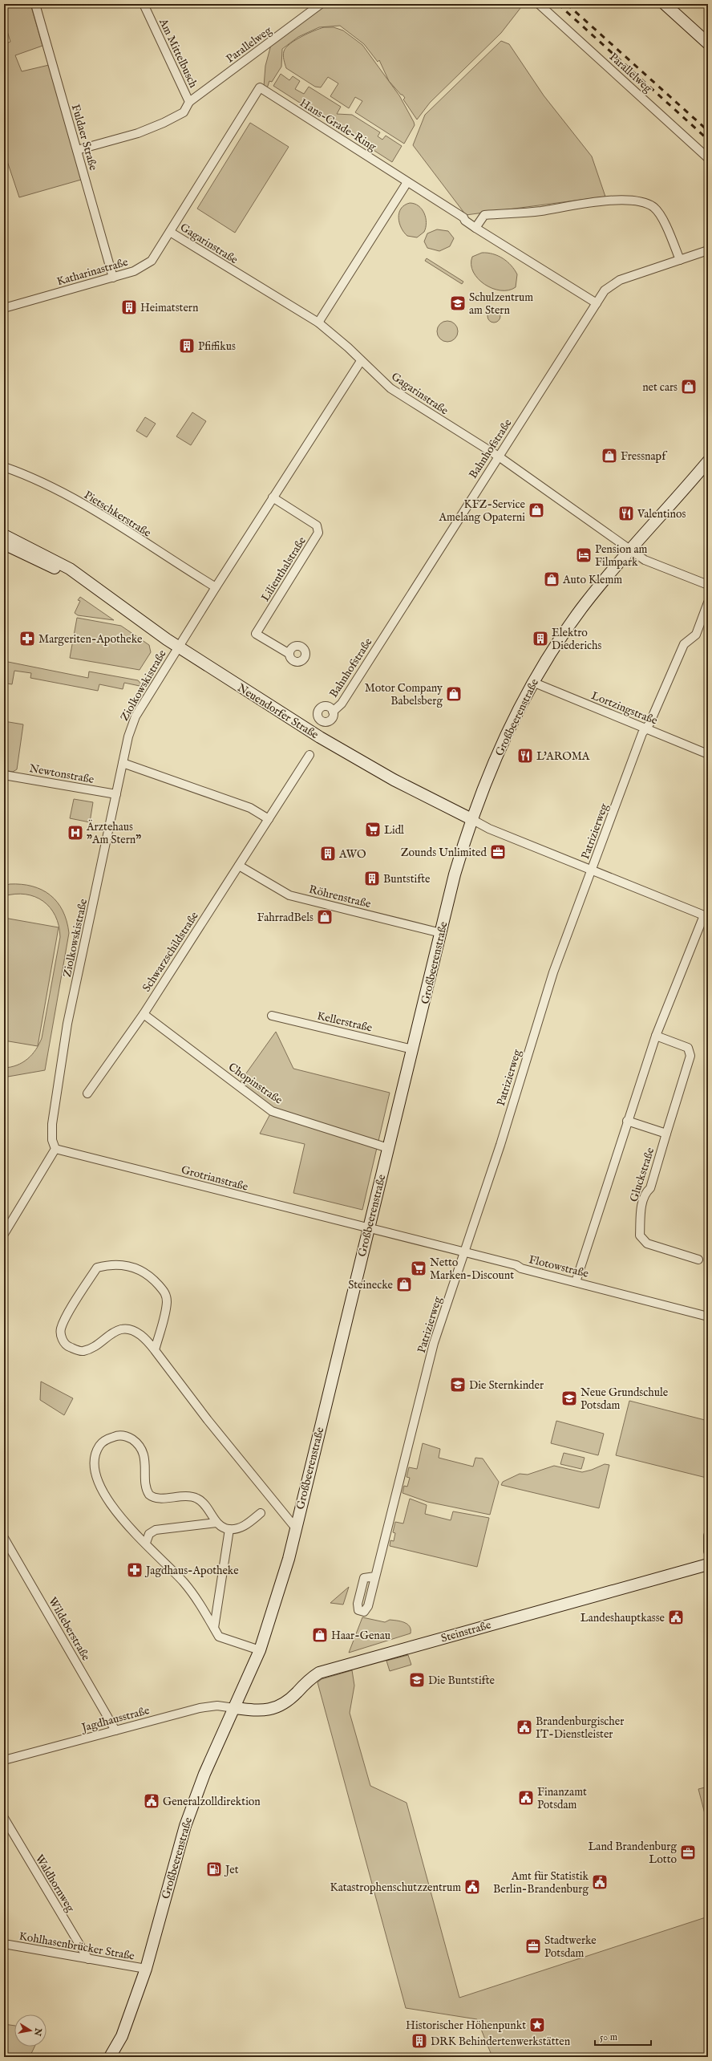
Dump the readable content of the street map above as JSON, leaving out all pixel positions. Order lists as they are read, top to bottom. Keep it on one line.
{"streets":{"street":["Parallelweg","Am Mittelbusch","Hans-Grade-Ring","Fuldaer Straße","Gagarinstraße","Katharinastraße","Bahnhofstraße","Pietschkerstraße","Lilienthalstraße","Ziolkowskistraße","Lortzingstraße","Neuendorfer Straße","Großbeerenstraße","Newtonstraße","Patrizierweg","Röhrenstraße","Schwarzschildstraße","Kellerstraße","Chopinstraße","Gluckstraße","Grotrianstraße","Flotowstraße","Wildeberstraße","Steinstraße","Jagdhausstraße","Waldhornweg","Kohlhasenbrücker Straße"]},"crossings":[["Parallelweg","Am Mittelbusch"],["Am Mittelbusch","Fuldaer Straße"],["Hans-Grade-Ring","Gagarinstraße"],["Hans-Grade-Ring","Katharinastraße"],["Fuldaer Straße","Katharinastraße"],["Gagarinstraße","Katharinastraße"],["Gagarinstraße","Bahnhofstraße"],["Gagarinstraße","Großbeerenstraße"],["Ziolkowskistraße","Neuendorfer Straße"],["Ziolkowskistraße","Newtonstraße"],["Ziolkowskistraße","Grotrianstraße"],["Lortzingstraße","Großbeerenstraße"],["Lortzingstraße","Patrizierweg"],["Neuendorfer Straße","Großbeerenstraße"],["Großbeerenstraße","Röhrenstraße"],["Großbeerenstraße","Kellerstraße"],["Großbeerenstraße","Chopinstraße"],["Großbeerenstraße","Grotrianstraße"],["Großbeerenstraße","Flotowstraße"],["Großbeerenstraße","Steinstraße"],["Großbeerenstraße","Jagdhausstraße"],["Großbeerenstraße","Kohlhasenbrücker Straße"],["Patrizierweg","Flotowstraße"],["Röhrenstraße","Schwarzschildstraße"],["Schwarzschildstraße","Chopinstraße"],["Grotrianstraße","Flotowstraße"],["Wildeberstraße","Jagdhausstraße"],["Steinstraße","Jagdhausstraße"],["Waldhornweg","Kohlhasenbrücker Straße"]],"places":{"school or university":["Schulzentrum am Stern","Die Sternkinder","Neue Grundschule Potsdam","Die Buntstifte"],"building":["Heimatstern","Pfiffikus","Elektro Diederichs","AWO","Buntstifte","DRK Behindertenwerkstätten"],"shop":["net cars","Fressnapf","KFZ-Service Amelang Opaterni","Auto Klemm","Motor Company Babelsberg","FahrradBels","Steinecke","Haar-Genau"],"restaurant":["Valentinos","L'AROMA"],"hotel":["Pension am Filmpark"],"pharmacy":["Margeriten-Apotheke","Jagdhaus-Apotheke"],"supermarket":["Lidl","Netto Marken-Discount"],"hospital":["Ärztehaus \"Am Stern\""],"office":["Zounds Unlimited","Land Brandenburg Lotto","Stadtwerke Potsdam"],"public building":["Landeshauptkasse","Brandenburgischer IT-Dienstleister","Finanzamt Potsdam","Generalzolldirektion","Amt für Statistik Berlin-Brandenburg","Katastrophenschutzzentrum"],"fuel station":["Jet"],"place":["Historischer Höhenpunkt"]},"scale_bar":"50 m","north":"right"}
